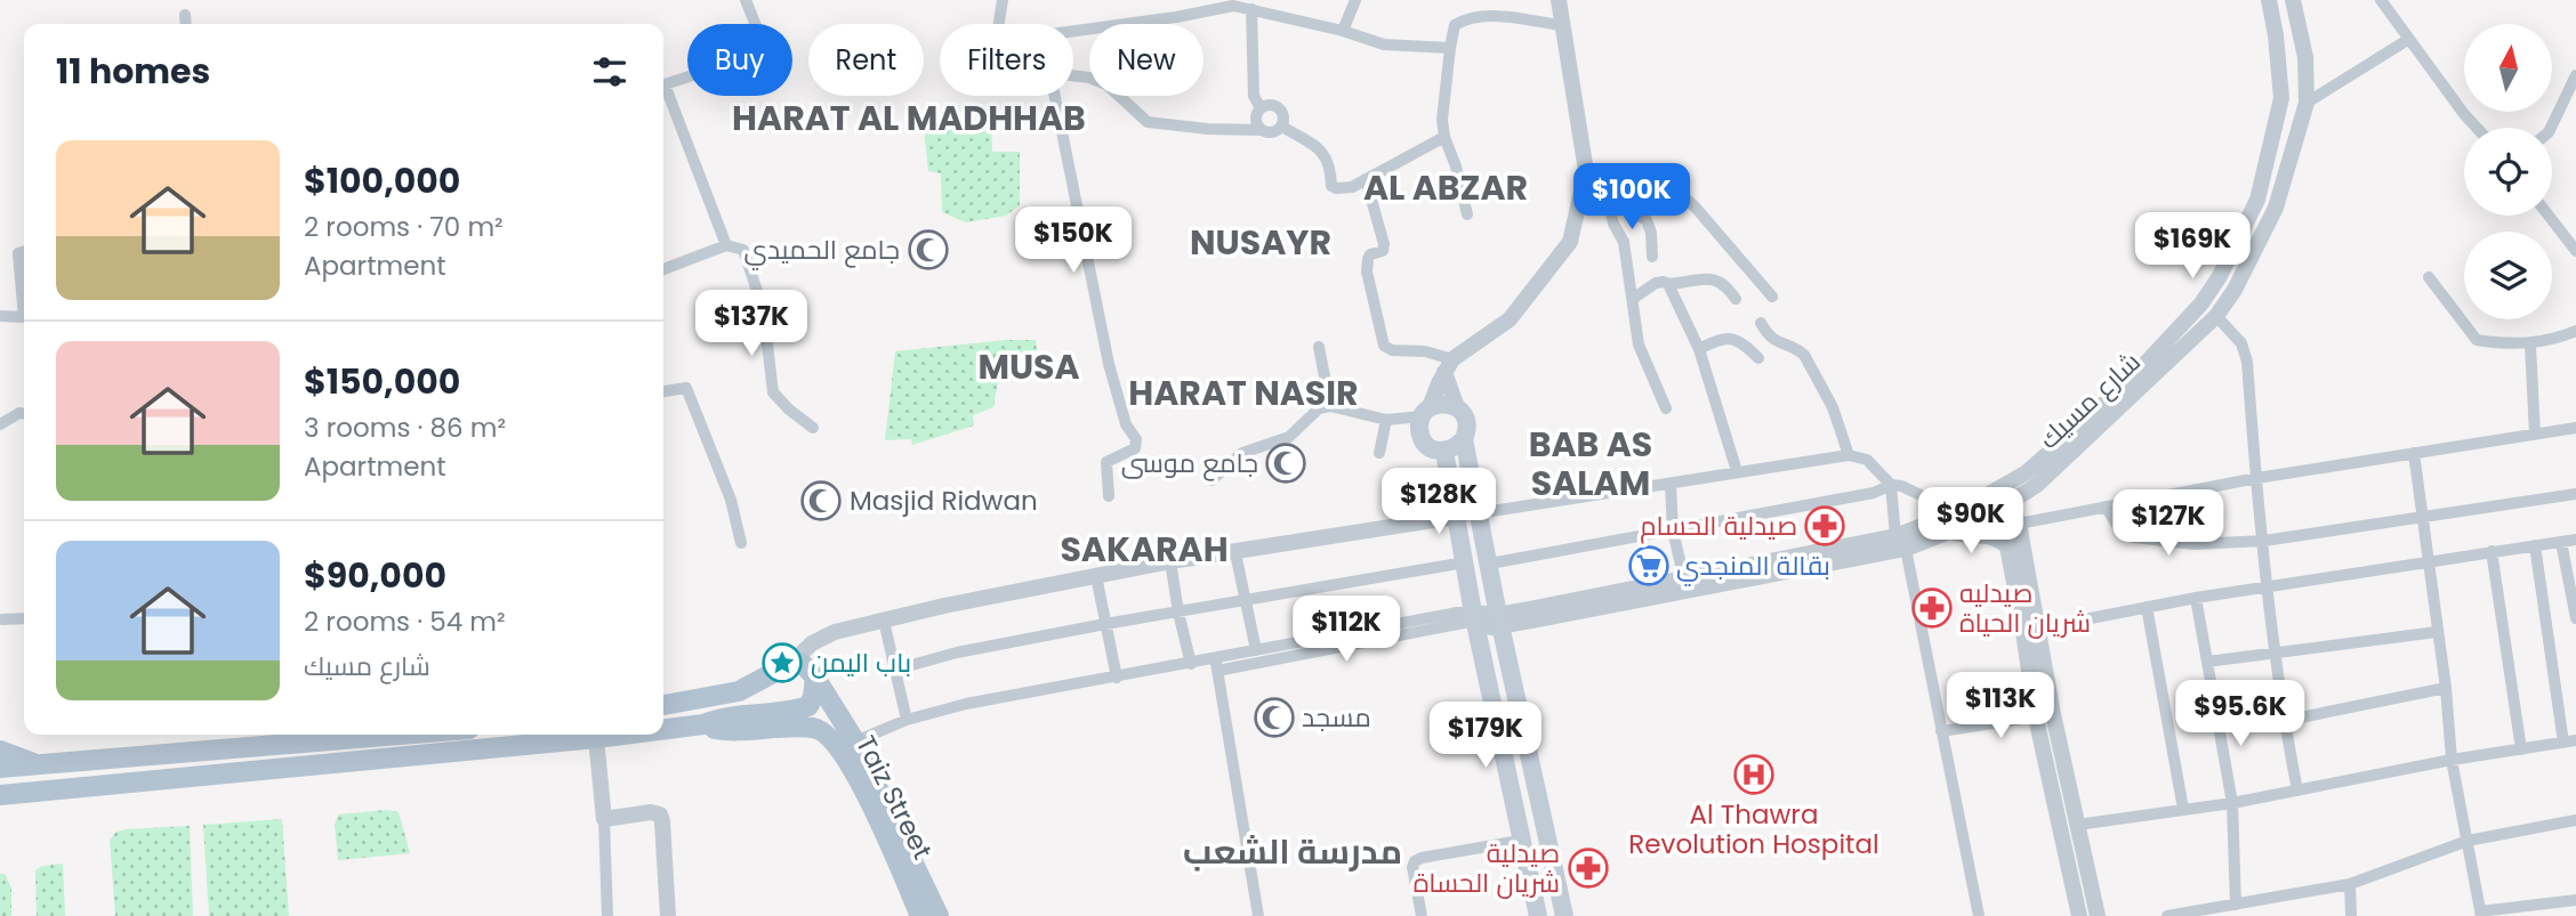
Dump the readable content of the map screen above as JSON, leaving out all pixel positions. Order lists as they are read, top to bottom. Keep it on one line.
{"streets":{"main road":["Taiz Street"],"street":["شارع مسيك"]},"districts":["HARAT AL MADHHAB","AL ABZAR","NUSAYR","MUSA","HARAT NASIR","BAB AS SALAM","SAKARAH","مدرسة الشعب"],"places":{"mosque":["جامع الحميدي","جامع موسى","Masjid Ridwan","مسجد"],"pharmacy":["صيدلية الحسام","صيدليه شريان الحياة","صيدلية شريان الحساة"],"supermarket":["بقالة المنجدي"],"place":["باب اليمن"],"hospital":["Al Thawra Revolution Hospital"]},"north":"top","page":{"chip":["Buy","Rent","Filters","New"],"heading":"11 homes","list":[{"name":"$100,000","note":"2 rooms · 70 m² · Apartment"},{"name":"$150,000","note":"3 rooms · 86 m² · Apartment"},{"name":"$90,000","note":"2 rooms · 54 m² · شارع مسيك"}],"price":["$100K","$150K","$169K","$137K","$128K","$90K","$127K","$112K","$113K","$95.6K","$179K"]}}
